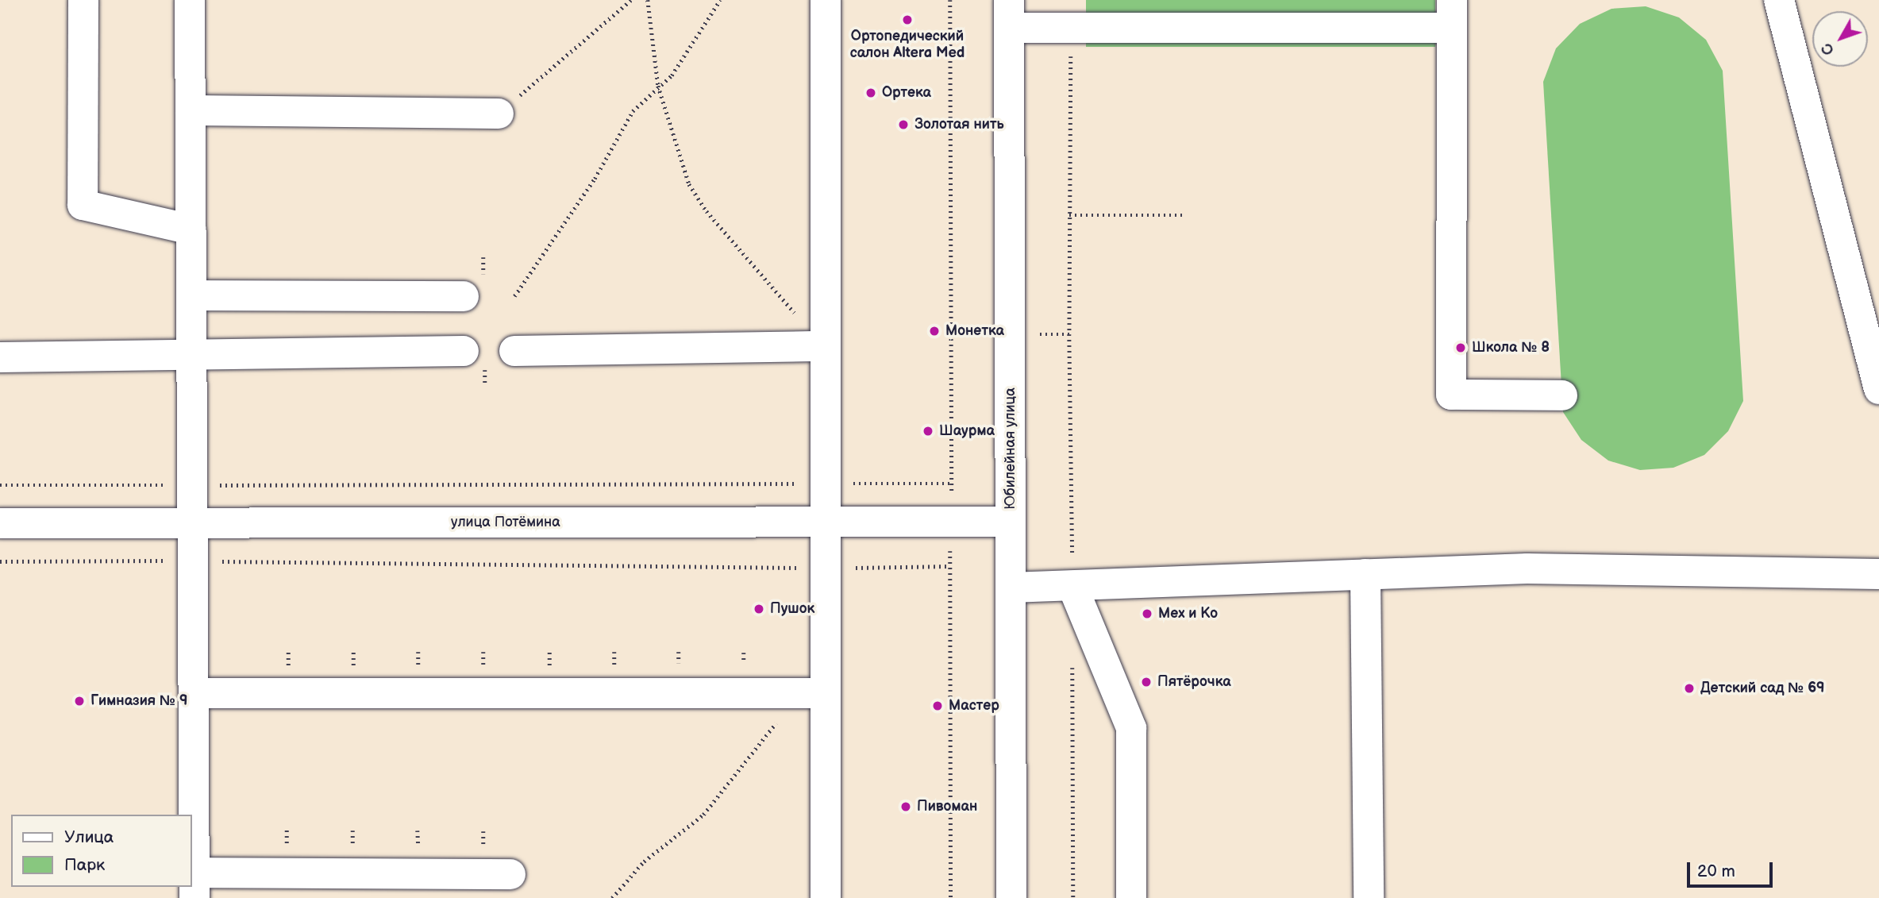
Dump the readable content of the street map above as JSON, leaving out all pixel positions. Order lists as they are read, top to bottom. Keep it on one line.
{"streets":{"street":["Юбилейная улица","улица Потёмина"]},"crossings":[["Юбилейная улица","улица Потёмина"]],"places":["Ортопедический салон Altera Med","Ортека","Золотая нить","Монетка","Школа № 8","Шаурма","Пушок","Мех и Ко","Пятёрочка","Детский сад № 69","Гимназия № 9","Мастер","Пивоман"],"legend":["Улица","Парк"],"scale_bar":"20 m","north":"bottom left"}
